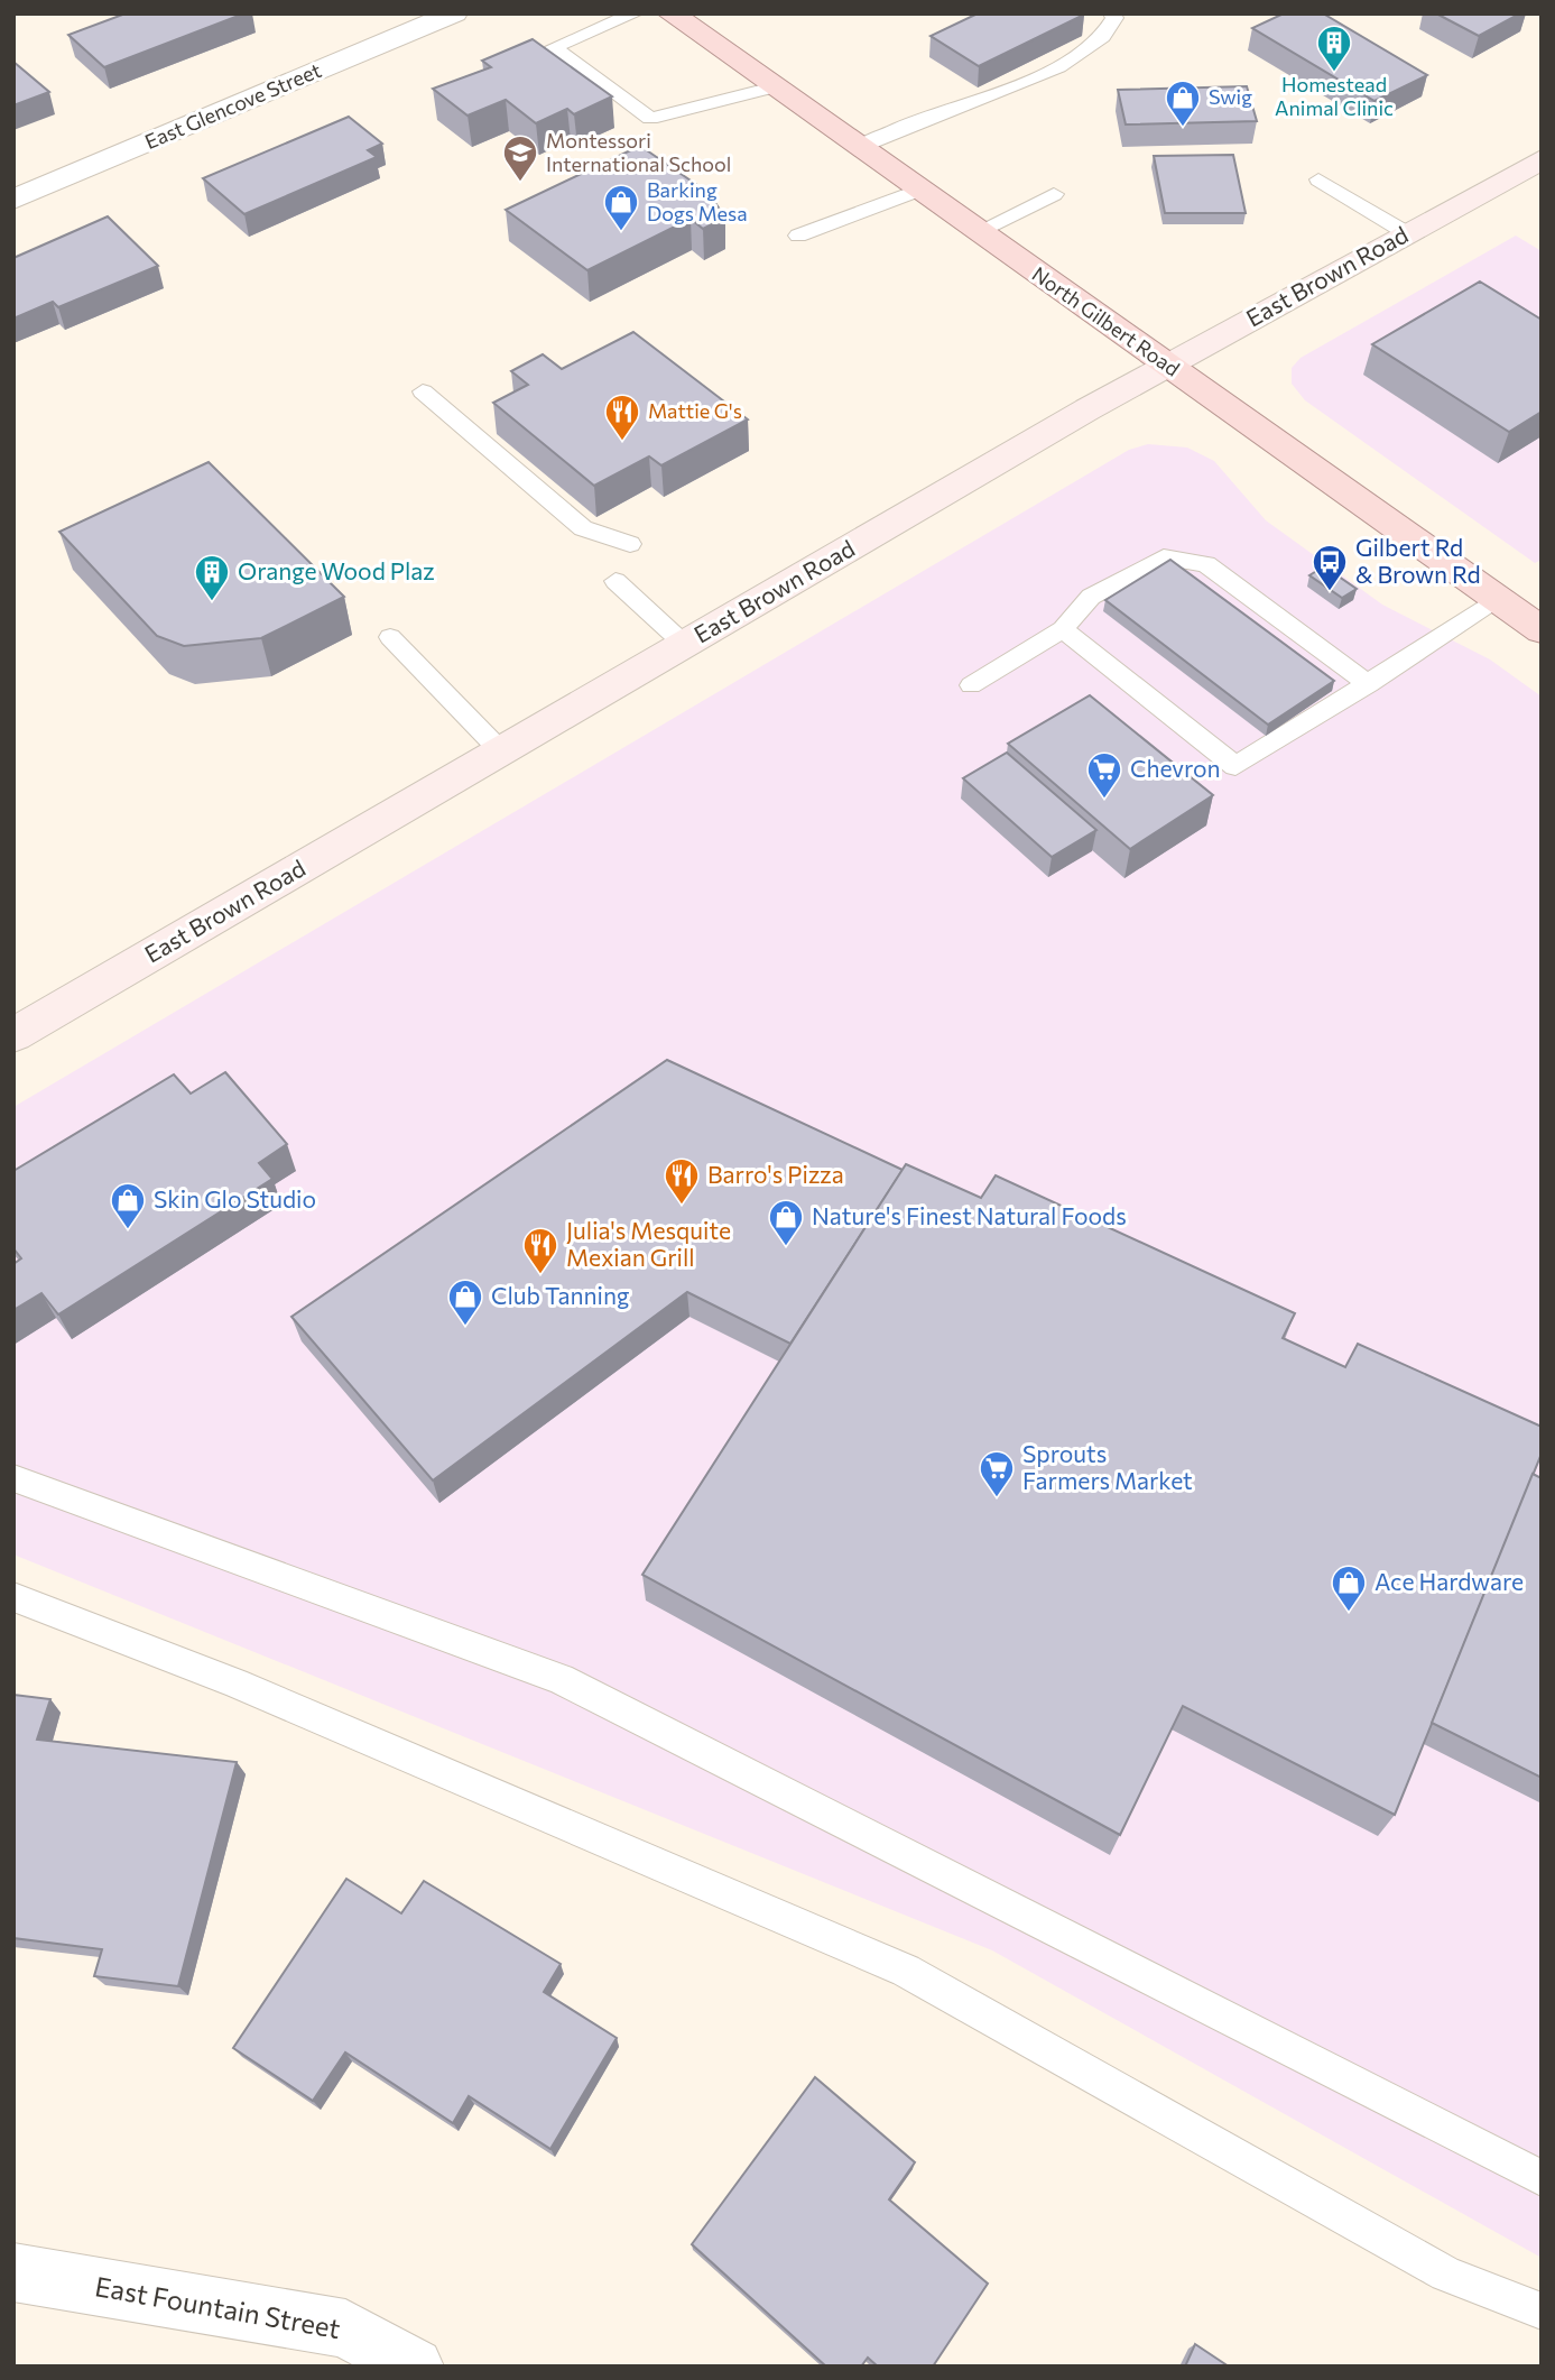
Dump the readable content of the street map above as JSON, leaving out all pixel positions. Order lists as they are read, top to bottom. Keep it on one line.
{"streets":{"main road":["East Brown Road","North Gilbert Road"],"street":["East Glencove Street","East Fountain Street"]},"crossings":[["East Brown Road","North Gilbert Road"]],"places":{"building":["Homestead Animal Clinic","Orange Wood Plaz"],"shop":["Swig","Barking Dogs Mesa","Skin Glo Studio","Nature's Finest Natural Foods","Club Tanning","Ace Hardware"],"school or university":["Montessori International School"],"restaurant":["Mattie G's","Barro's Pizza","Julia's Mesquite Mexian Grill"],"bus stop":["Gilbert Rd & Brown Rd"],"supermarket":["Chevron","Sprouts Farmers Market"]}}
